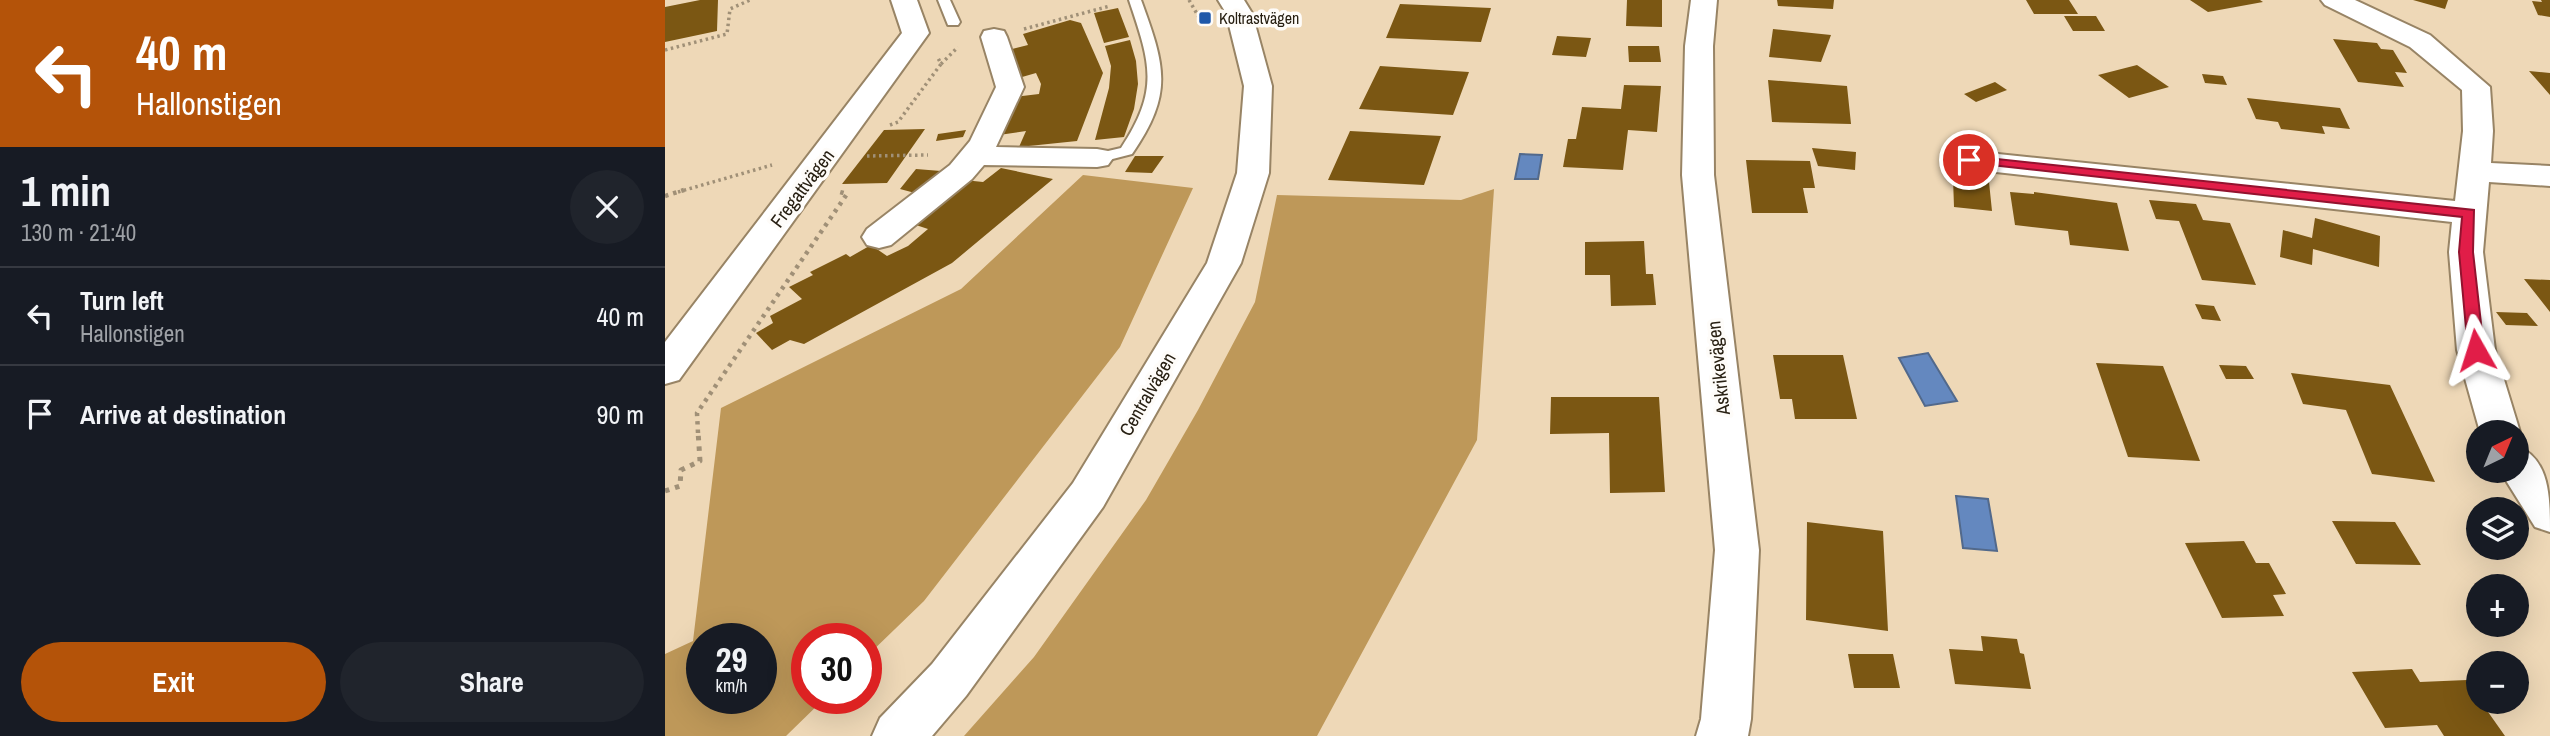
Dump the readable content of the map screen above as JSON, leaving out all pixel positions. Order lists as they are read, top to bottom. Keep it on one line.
{"streets":{"street":["Fregattvägen","Askrikevägen","Centralvägen"]},"places":{"transit":["Koltrastvägen"]},"north":"top right","page":{"turn":["40 m","Hallonstigen"],"heading":["1 min","130 m · 21:40"],"list":[{"name":"Turn left","note":"Hallonstigen","value":"40 m"},{"name":"Arrive at destination","value":"90 m"}],"map_buttons":["+","−"],"speed":"29 km/h","limit":"30","buttons":["Exit","Share"]}}
